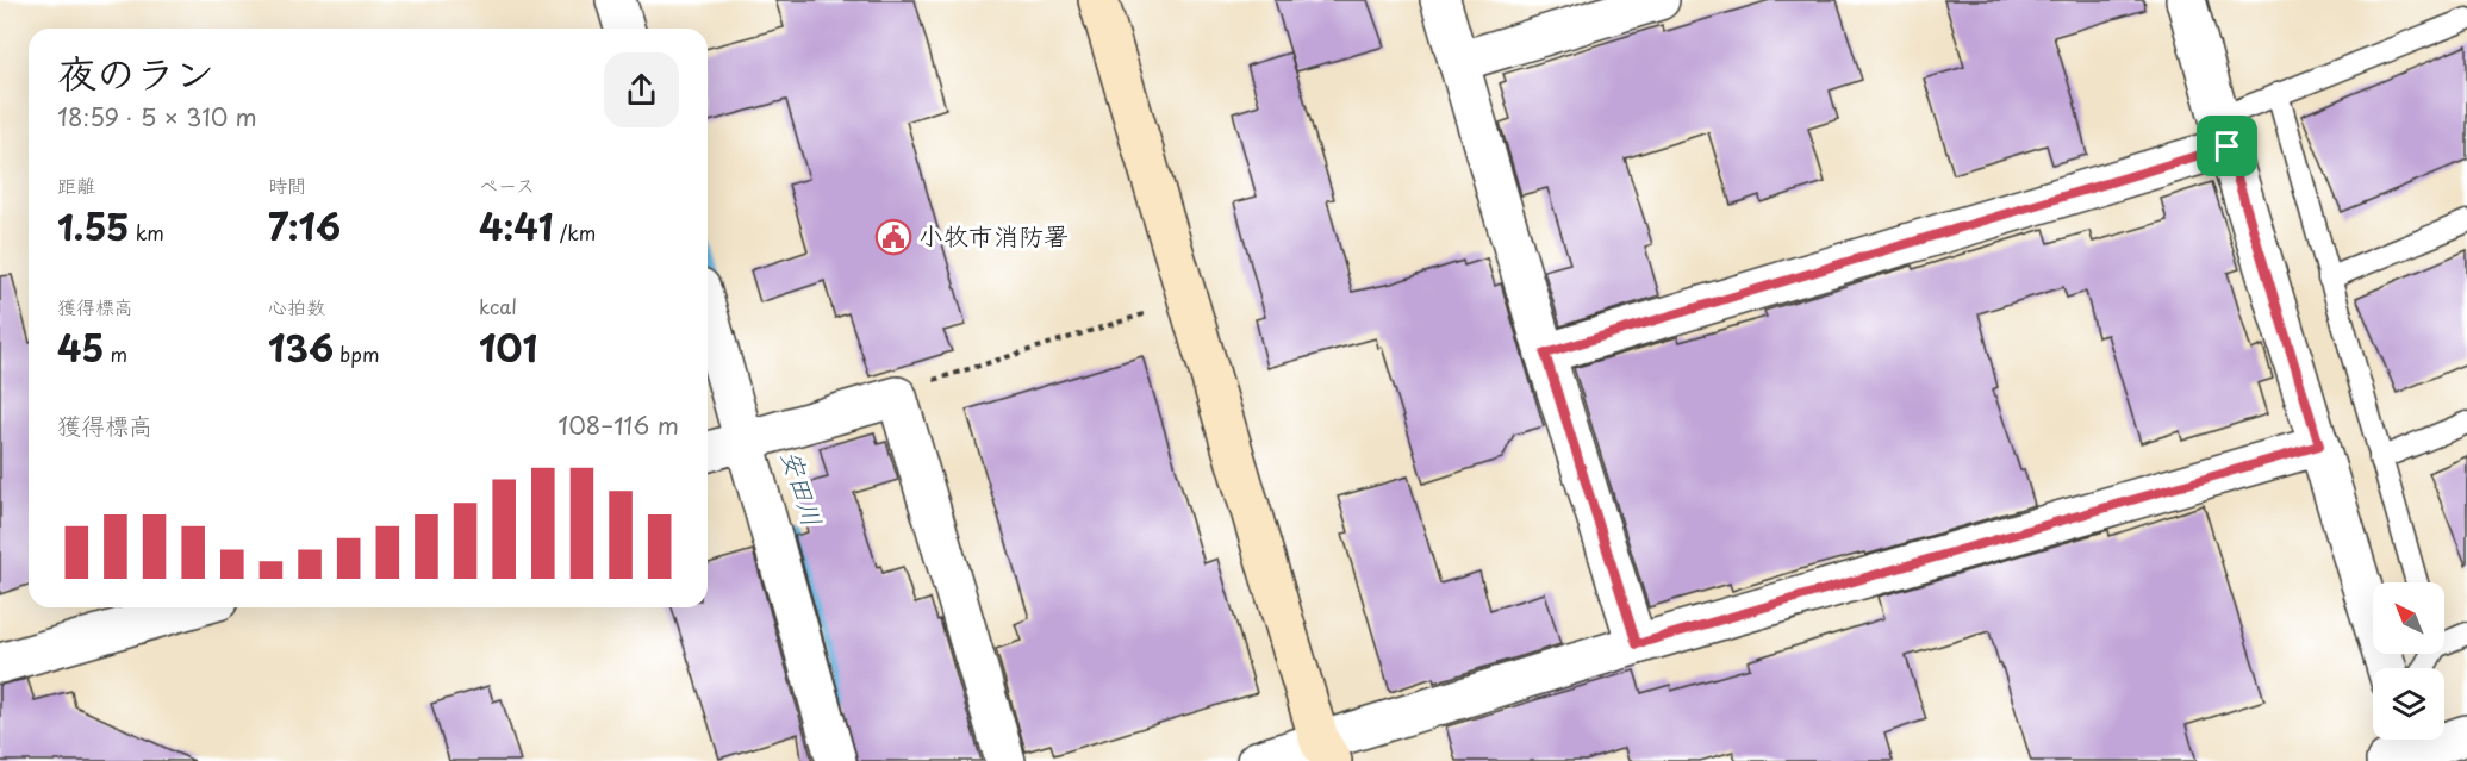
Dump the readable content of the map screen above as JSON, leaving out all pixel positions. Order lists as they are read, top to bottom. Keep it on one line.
{"water":["安田川"],"places":{"public building":["小牧市消防署"]},"north":"top left","page":{"heading":["夜のラン","18:59 · 5 × 310 m"],"stats":[["距離","1.55 km"],["時間","7:16"],["ペース","4:41 /km"],["獲得標高","45 m"],["心拍数","136 bpm"],["kcal","101"]],"chart":["獲得標高","108–116 m"]}}
